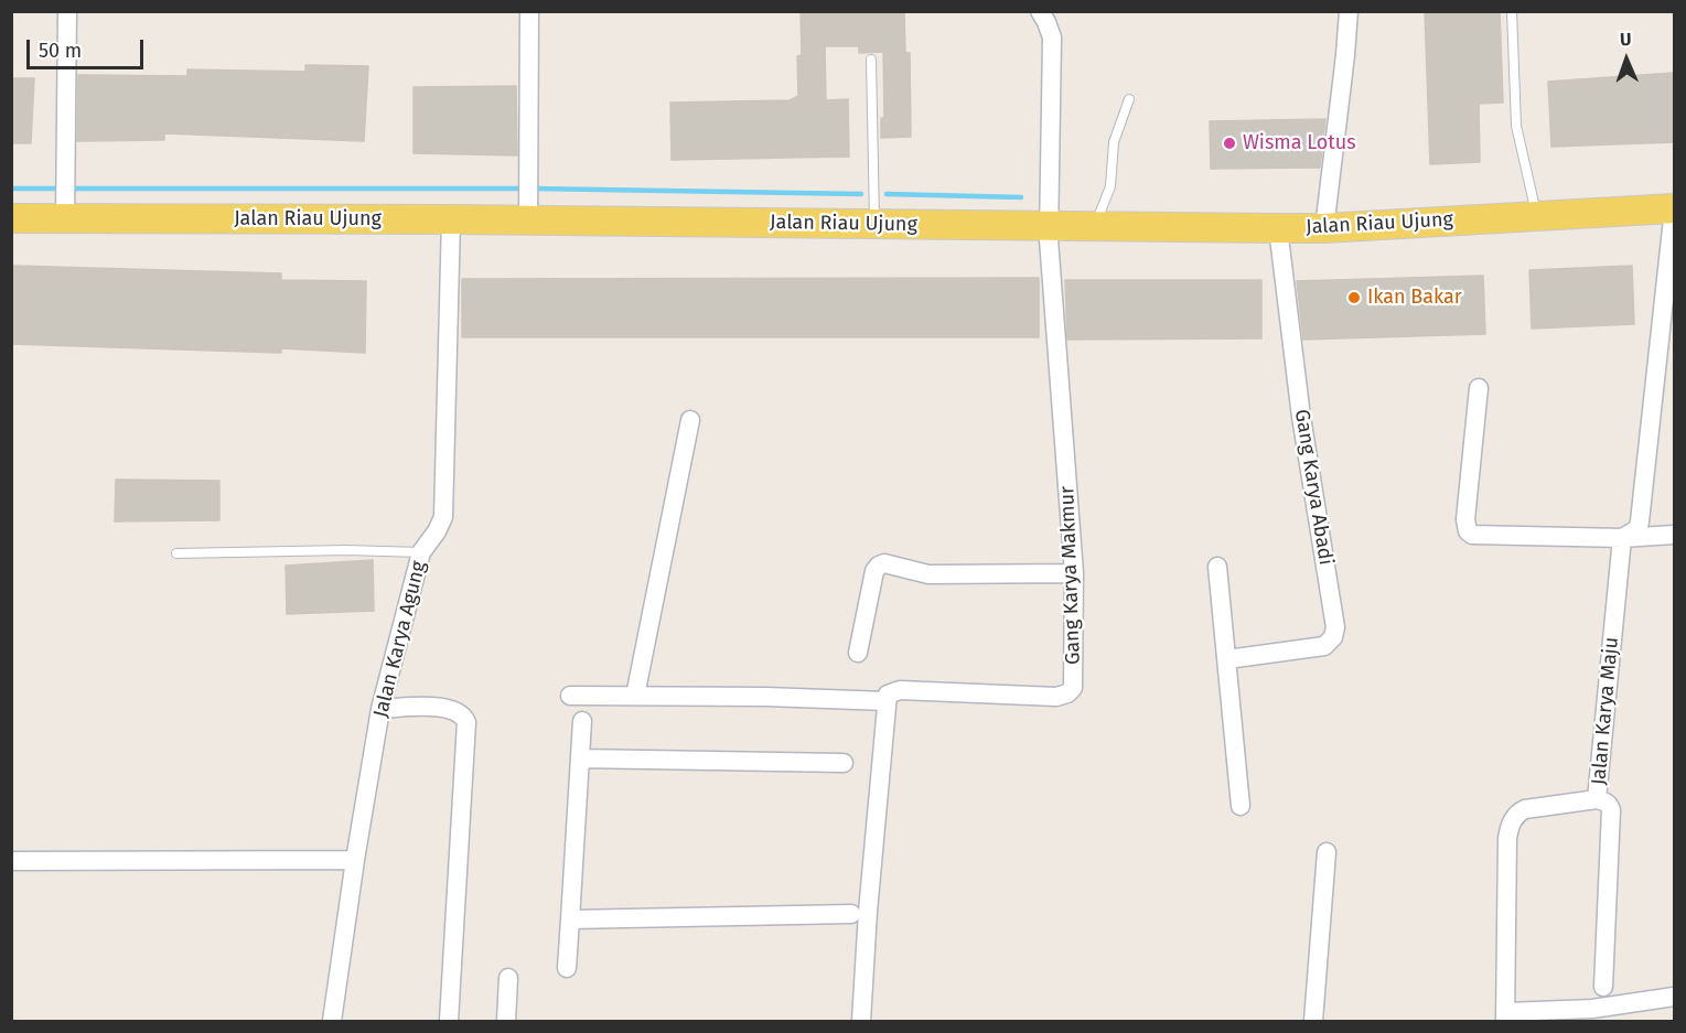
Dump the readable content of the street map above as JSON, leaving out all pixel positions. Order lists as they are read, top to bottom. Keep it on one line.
{"streets":{"main road":["Jalan Riau Ujung"],"street":["Gang Karya Abadi","Gang Karya Makmur","Jalan Karya Agung","Jalan Karya Maju"]},"crossings":[["Jalan Riau Ujung","Gang Karya Abadi"],["Jalan Riau Ujung","Gang Karya Makmur"],["Jalan Riau Ujung","Jalan Karya Agung"]],"places":["Wisma Lotus","Ikan Bakar"],"scale_bar":"50 m","north":"top"}
